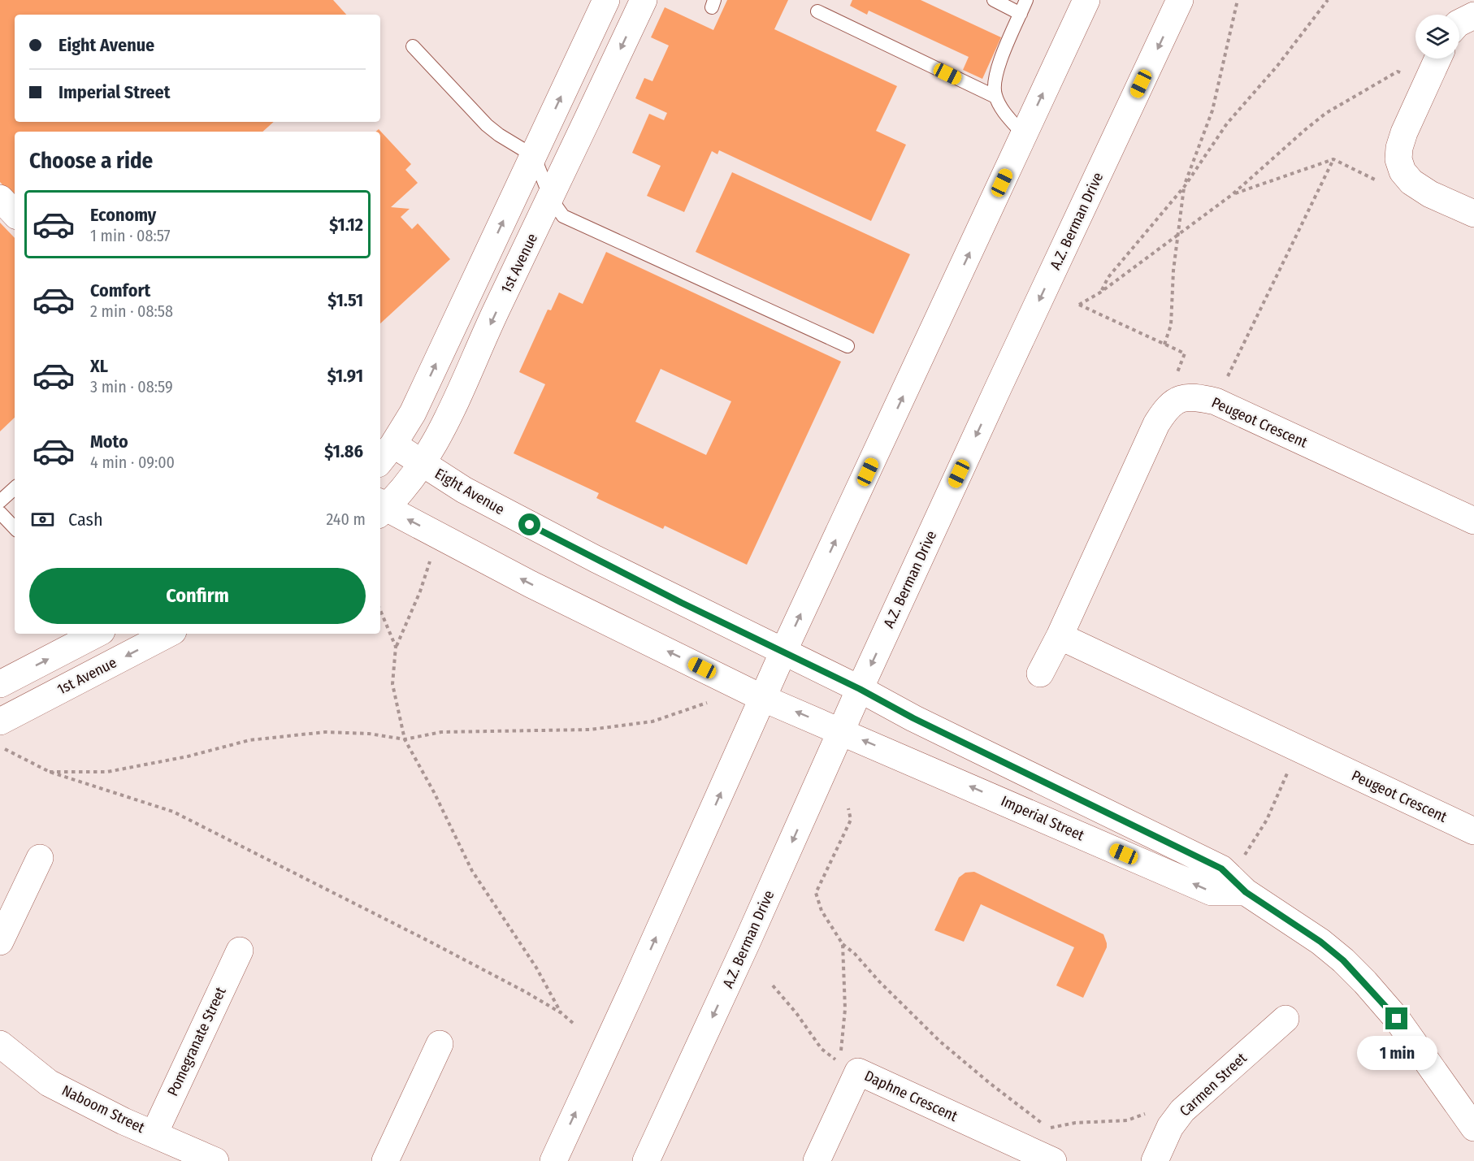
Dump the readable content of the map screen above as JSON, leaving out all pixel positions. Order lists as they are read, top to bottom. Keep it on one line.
{"streets":{"street":["A.Z. Berman Drive","1st Avenue","Peugeot Crescent","Eight Avenue","Imperial Street","Pomegranate Street","Carmen Street","Daphne Crescent","Naboom Street"]},"crossings":[["A.Z. Berman Drive","Eight Avenue"],["A.Z. Berman Drive","Imperial Street"],["1st Avenue","Eight Avenue"],["Pomegranate Street","Naboom Street"]],"page":{"banner":["Eight Avenue","Imperial Street"],"heading":"Choose a ride","list":[{"name":"Economy","note":"1 min · 08:57","value":"$1.12"},{"name":"Comfort","note":"2 min · 08:58","value":"$1.51"},{"name":"XL","note":"3 min · 08:59","value":"$1.91"},{"name":"Moto","note":"4 min · 09:00","value":"$1.86"}],"pay":["Cash","240 m"],"buttons":"Confirm","bubble":"1 min"}}
